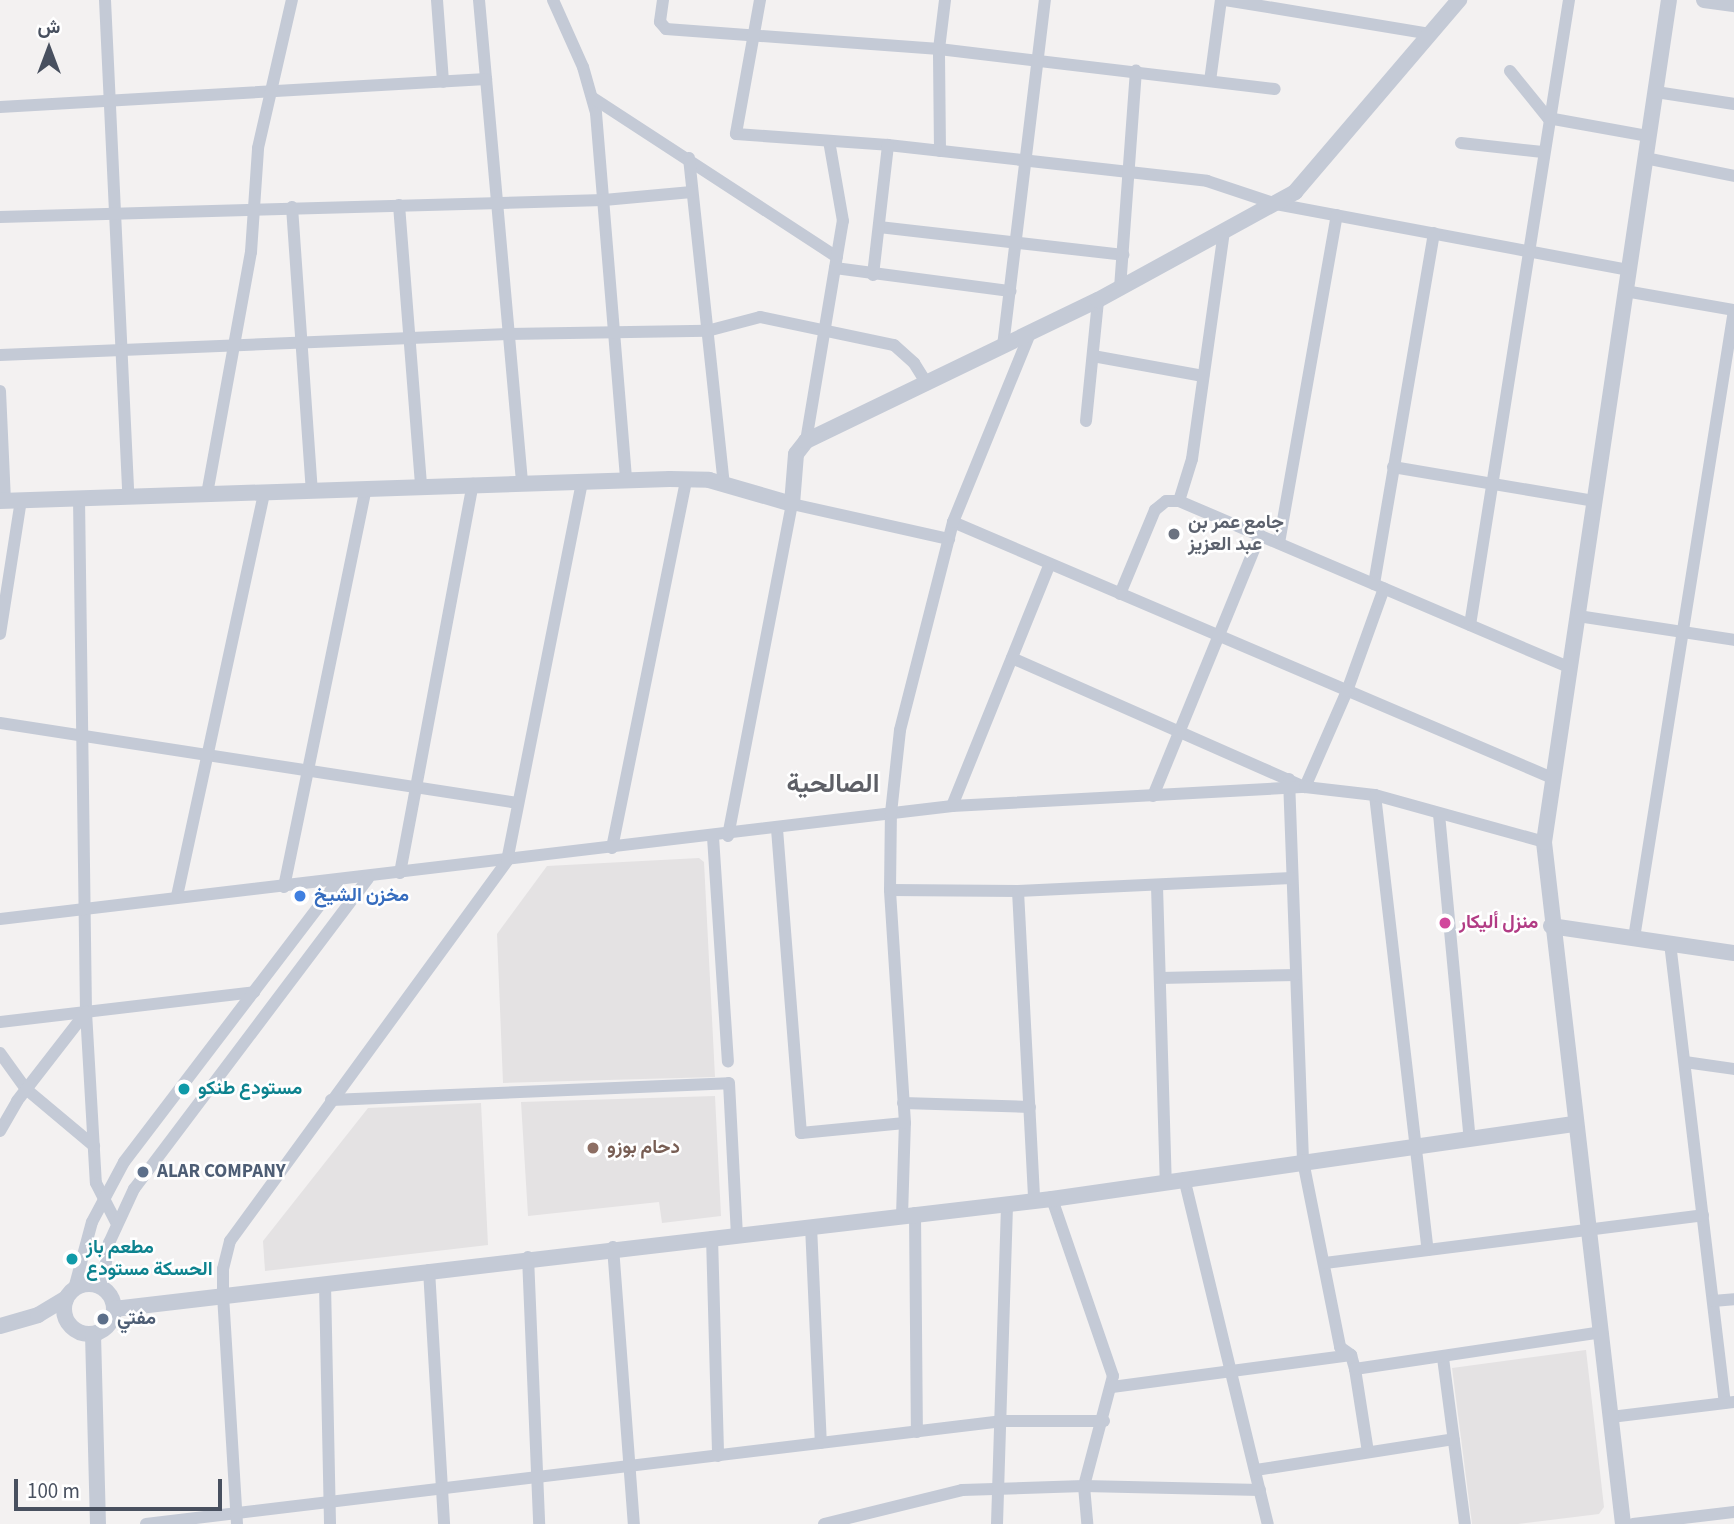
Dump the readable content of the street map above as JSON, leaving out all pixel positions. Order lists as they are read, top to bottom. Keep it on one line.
{"districts":["الصالحية"],"places":["جامع عمر بن عبد العزيز","مخزن الشيخ","منزل أليكار","مستودع طنكو","دحام بوزو","ALAR COMPANY","مطعم باز الحسكة مستودع","مفتي"],"scale_bar":"100 m","north":"top"}
